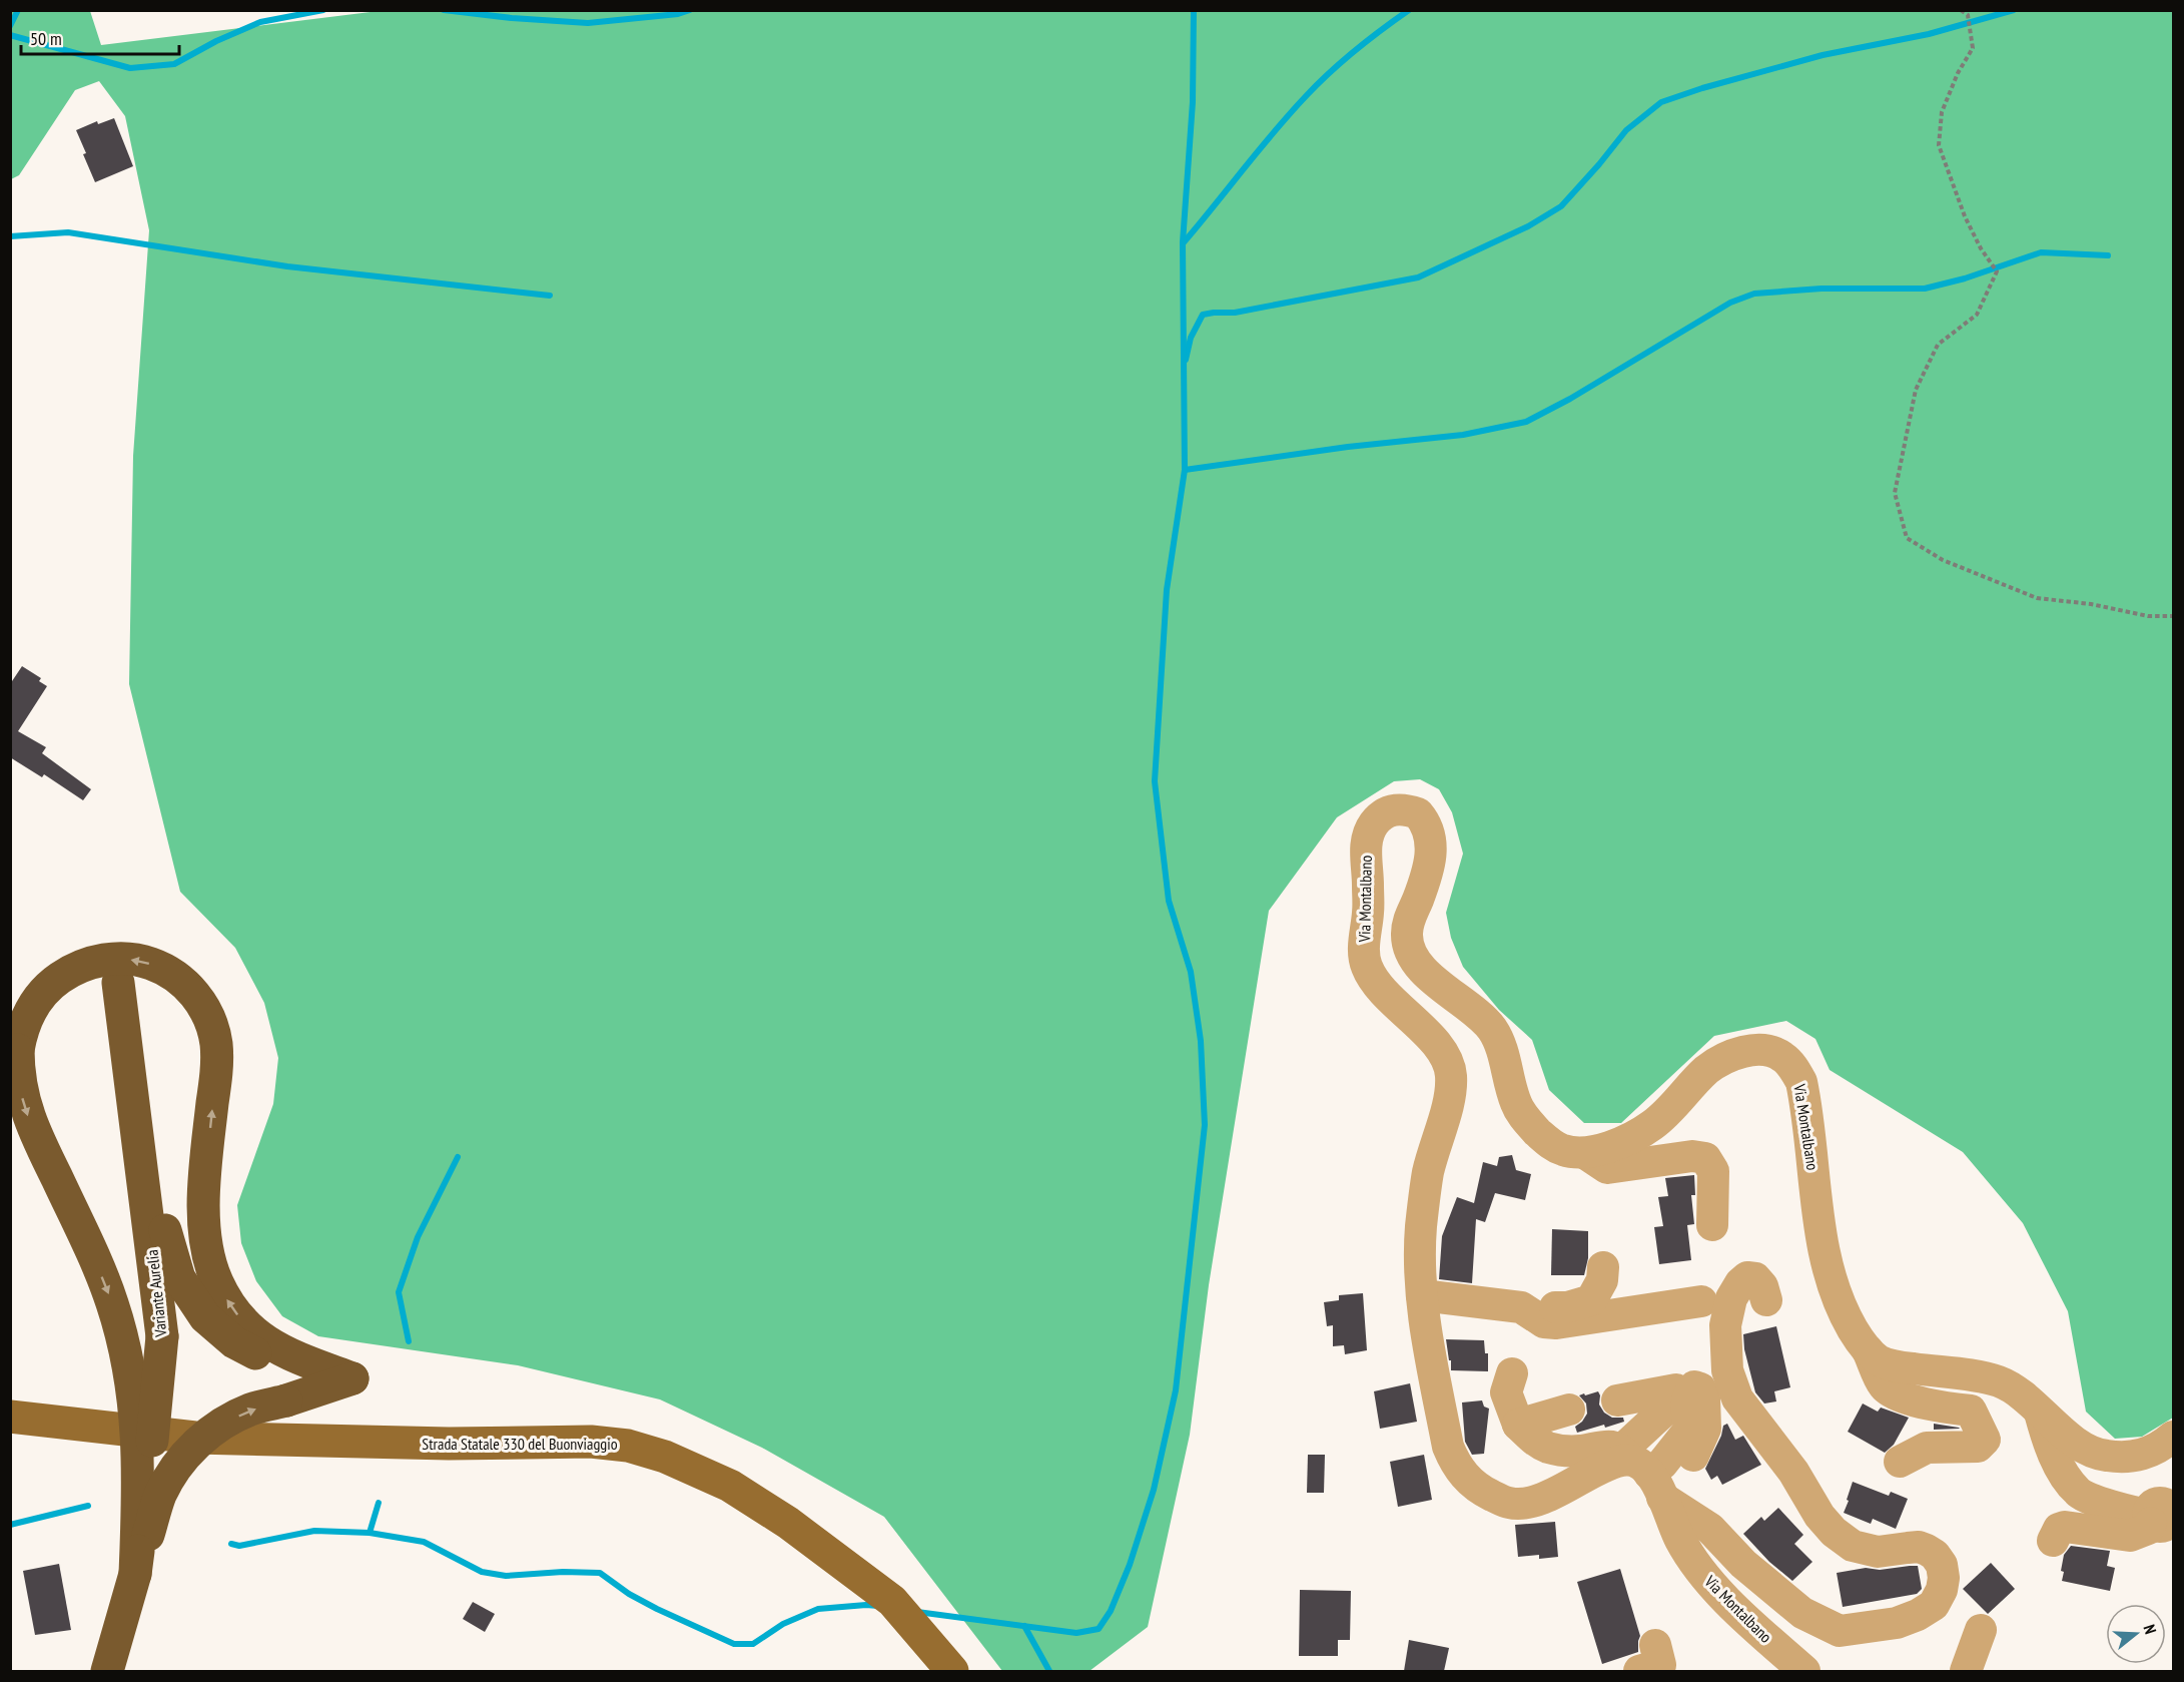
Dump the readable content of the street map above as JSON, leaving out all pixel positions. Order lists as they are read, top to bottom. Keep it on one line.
{"streets":{"highway":["Variante Aurelia"],"main road":["Strada Statale 330 del Buonviaggio"],"street":["Via Montalbano"]},"scale_bar":"50 m","north":"right"}
